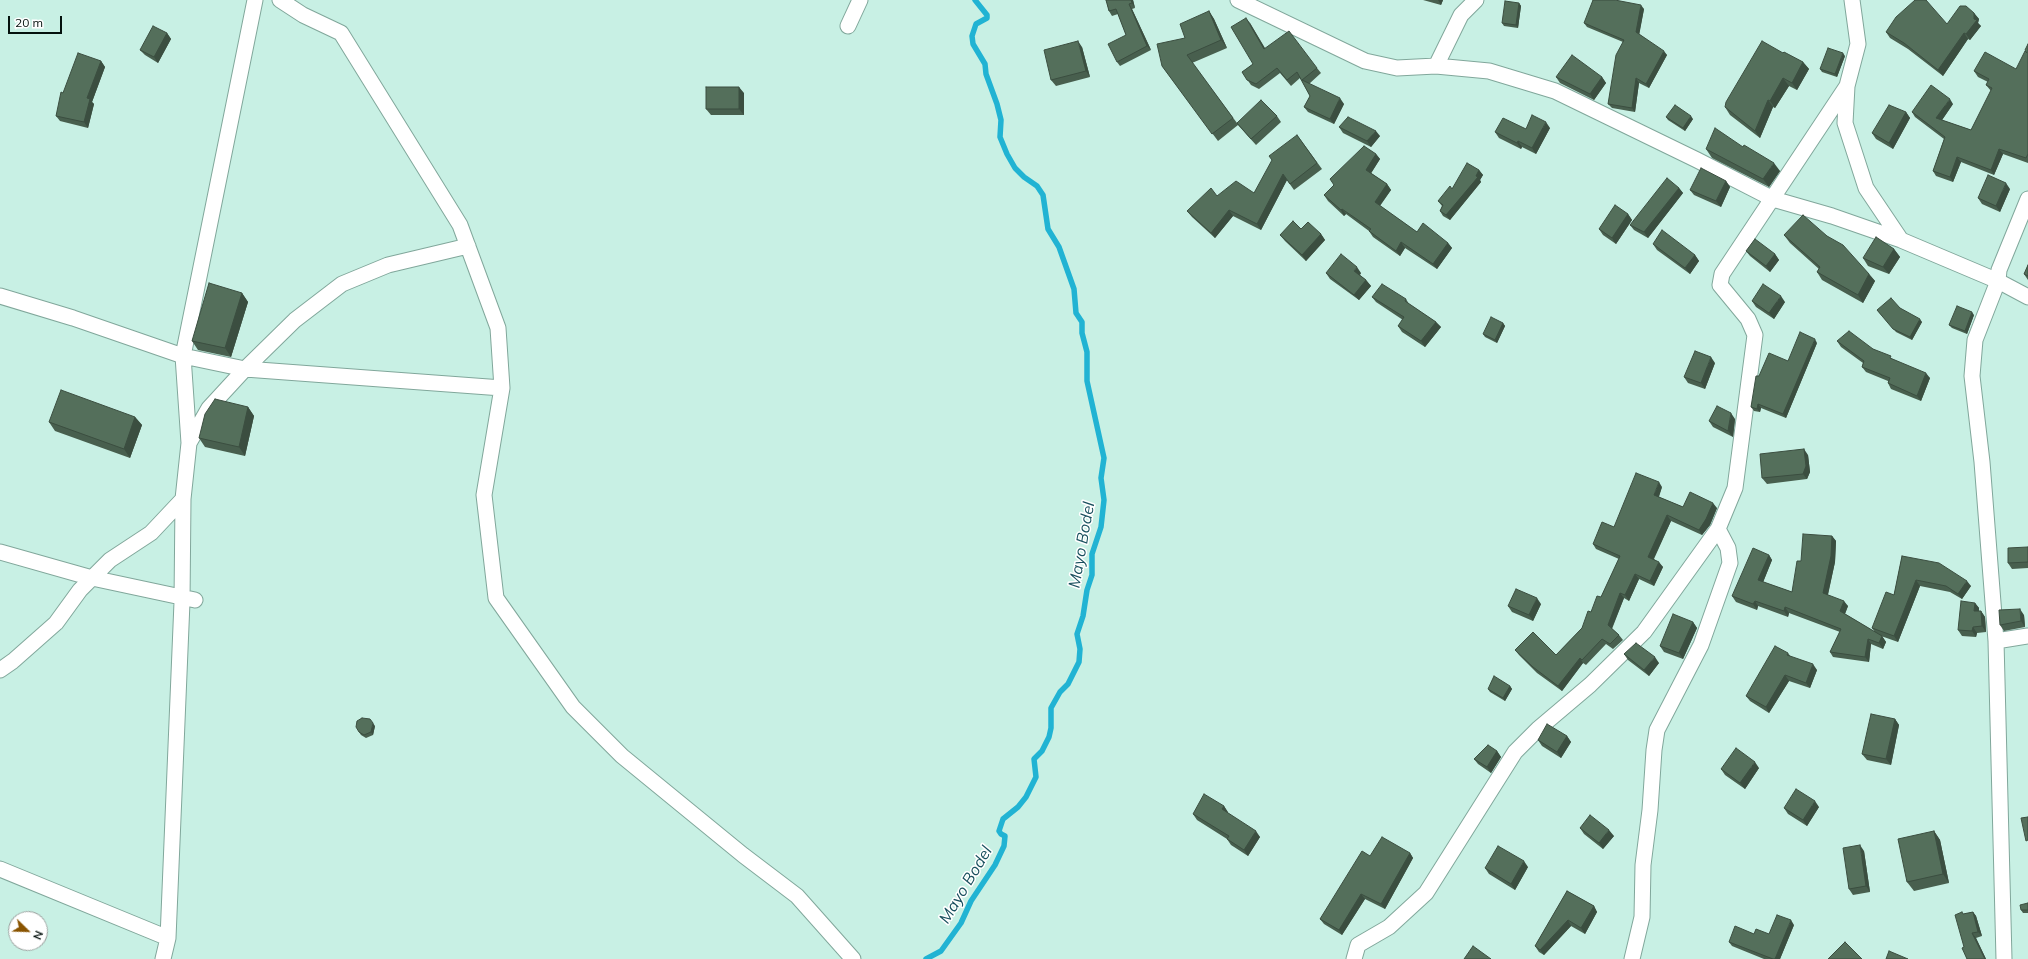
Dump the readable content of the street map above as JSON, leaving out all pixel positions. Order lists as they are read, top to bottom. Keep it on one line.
{"water":["Mayo Bodel"],"scale_bar":"20 m","north":"bottom right"}
